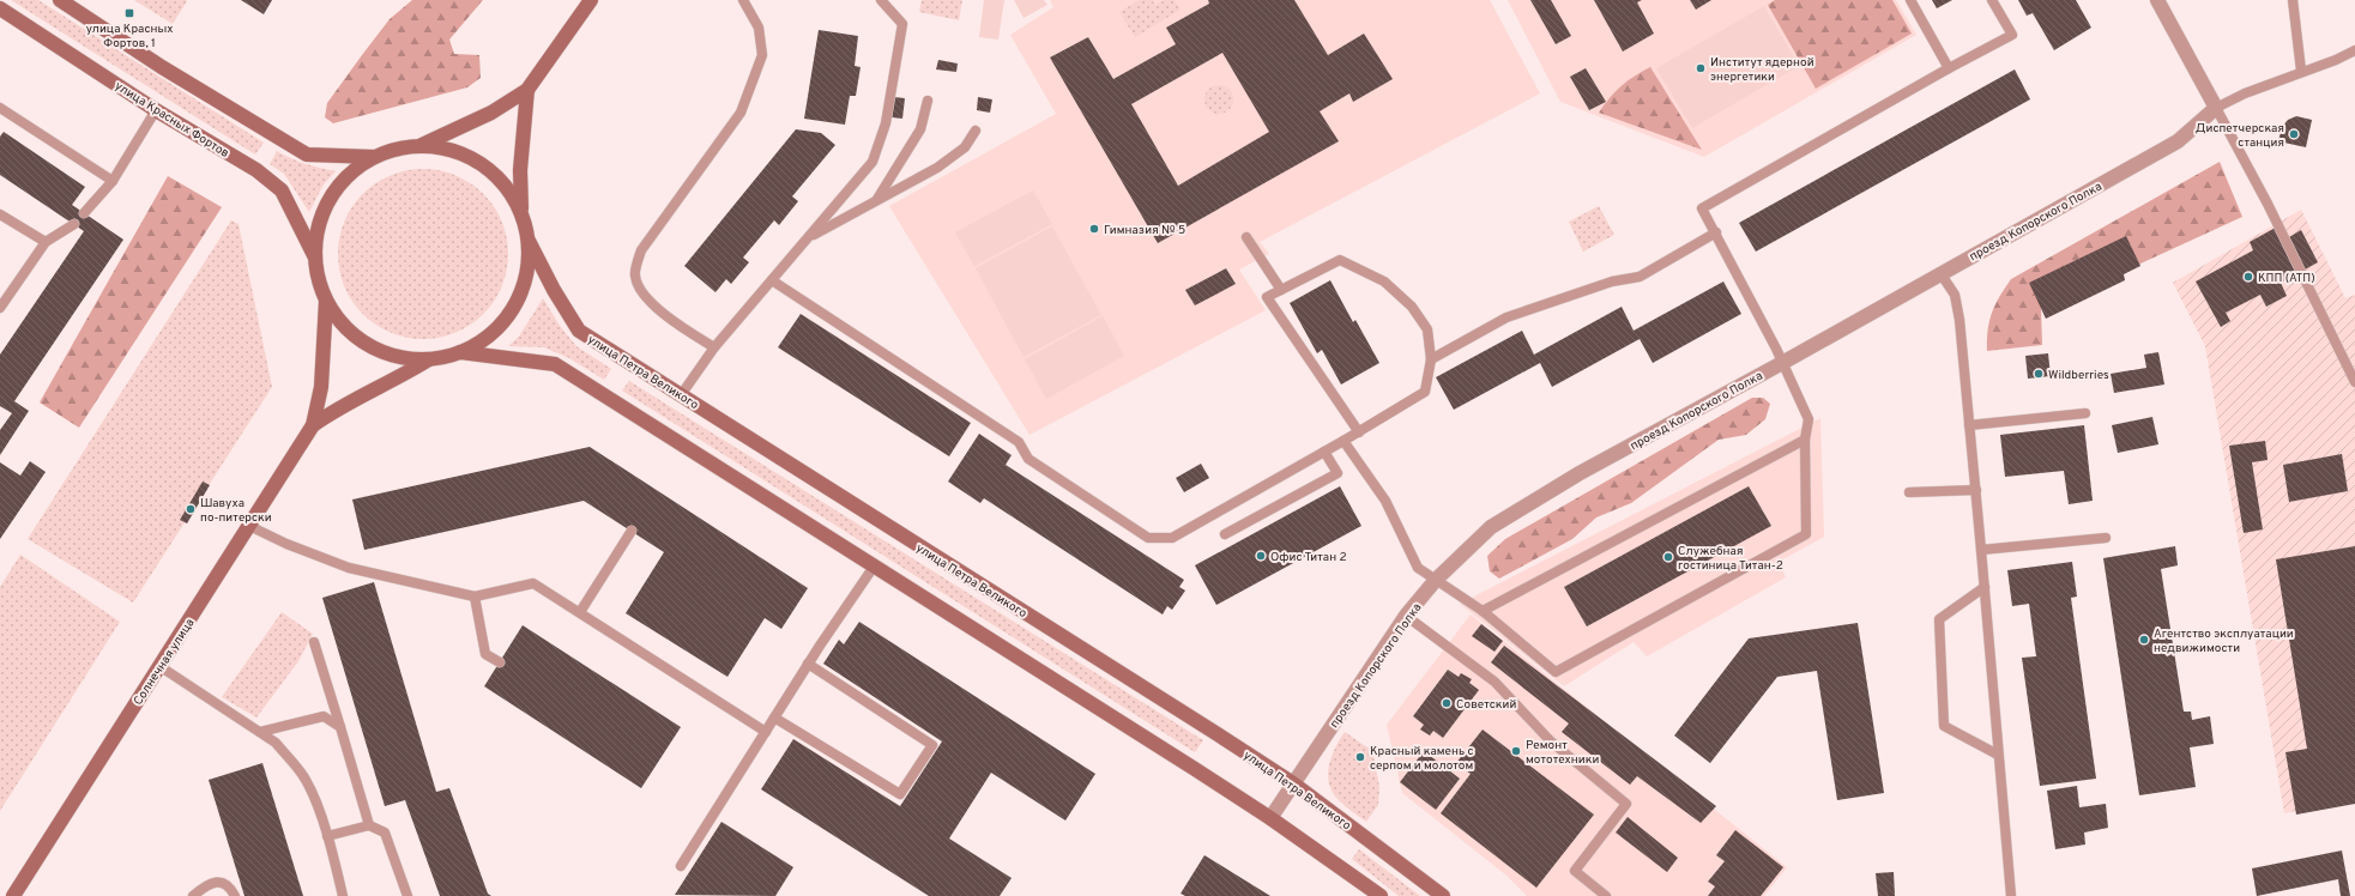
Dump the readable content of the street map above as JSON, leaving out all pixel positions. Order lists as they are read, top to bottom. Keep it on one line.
{"streets":{"street":["улица Красных Фортов","проезд Копорского Полка","улица Петра Великого","Солнечная улица"]},"crossings":[["проезд Копорского Полка","улица Петра Великого"]],"places":{"transit":["улица Красных Фортов, 1"],"other":["Институт ядерной энергетики","Диспетчерская станция","Гимназия № 5","КПП (АТП)","Wildberries","Шавуха по-питерски","Офис Титан 2","Служебная гостиница Титан-2","Агентство эксплуатации недвижимости","Советский","Ремонт мототехники","Красный камень с серпом и молотом"]}}
